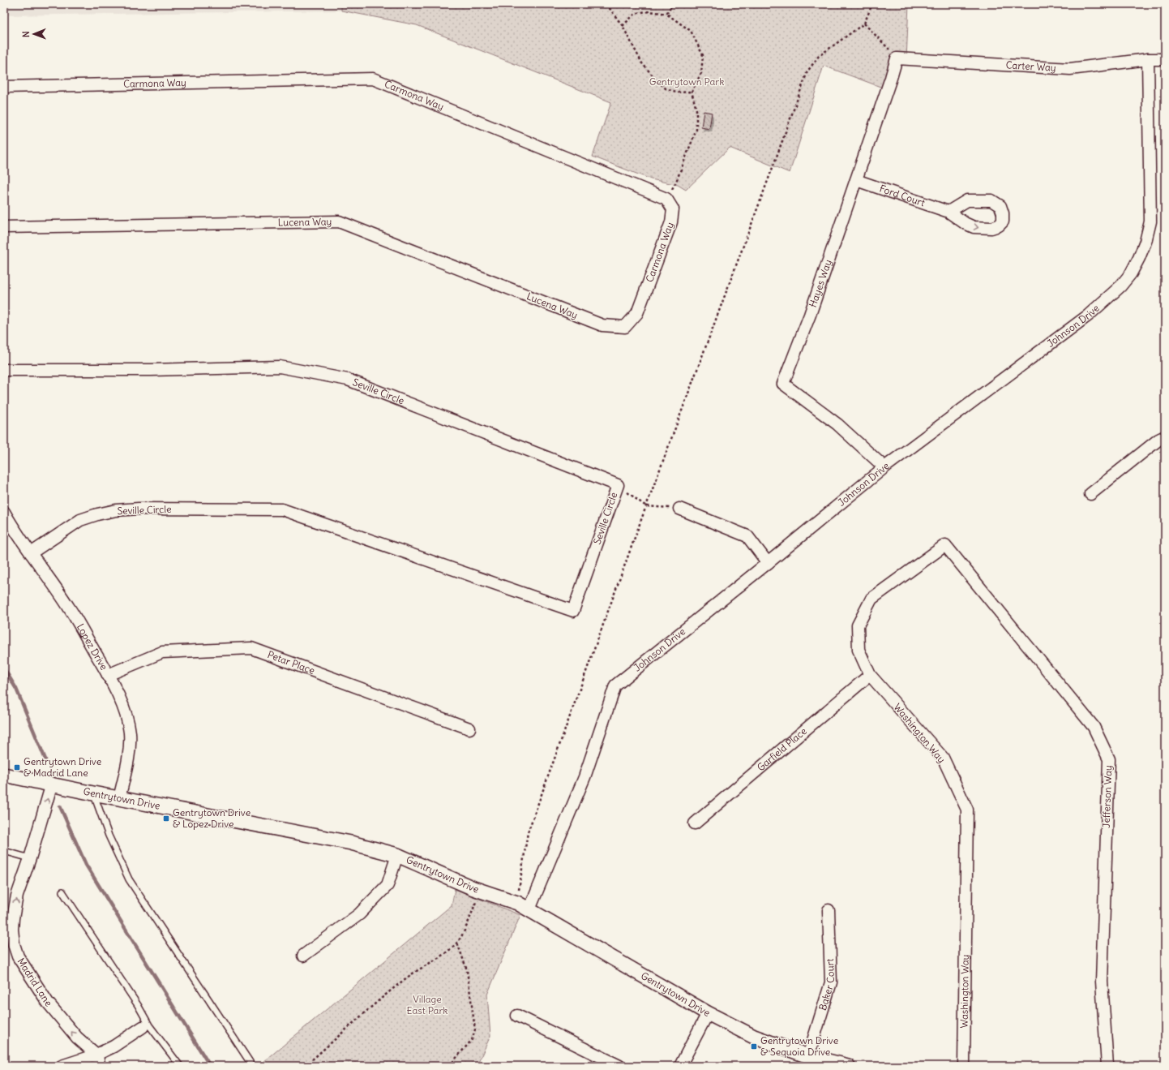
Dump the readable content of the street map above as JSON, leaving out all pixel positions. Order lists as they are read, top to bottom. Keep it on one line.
{"streets":{"street":["Carter Way","Carmona Way","Ford Court","Lucena Way","Hayes Way","Johnson Drive","Seville Circle","Lopez Drive","Petar Place","Washington Way","Garfield Place","Jefferson Way","Gentrytown Drive","Madrid Lane","Baker Court"]},"crossings":[["Carter Way","Hayes Way"],["Carter Way","Johnson Drive"],["Carmona Way","Lucena Way"],["Ford Court","Hayes Way"],["Hayes Way","Johnson Drive"],["Johnson Drive","Gentrytown Drive"],["Seville Circle","Lopez Drive"],["Lopez Drive","Petar Place"],["Lopez Drive","Gentrytown Drive"],["Washington Way","Garfield Place"],["Washington Way","Jefferson Way"],["Gentrytown Drive","Madrid Lane"],["Gentrytown Drive","Baker Court"]],"one_way":["Madrid Lane"],"parks":["Gentrytown Park","Village East Park"],"places":{"transit":["Gentrytown Drive & Madrid Lane","Gentrytown Drive & Lopez Drive","Gentrytown Drive & Sequoia Drive"]},"north":"left"}
